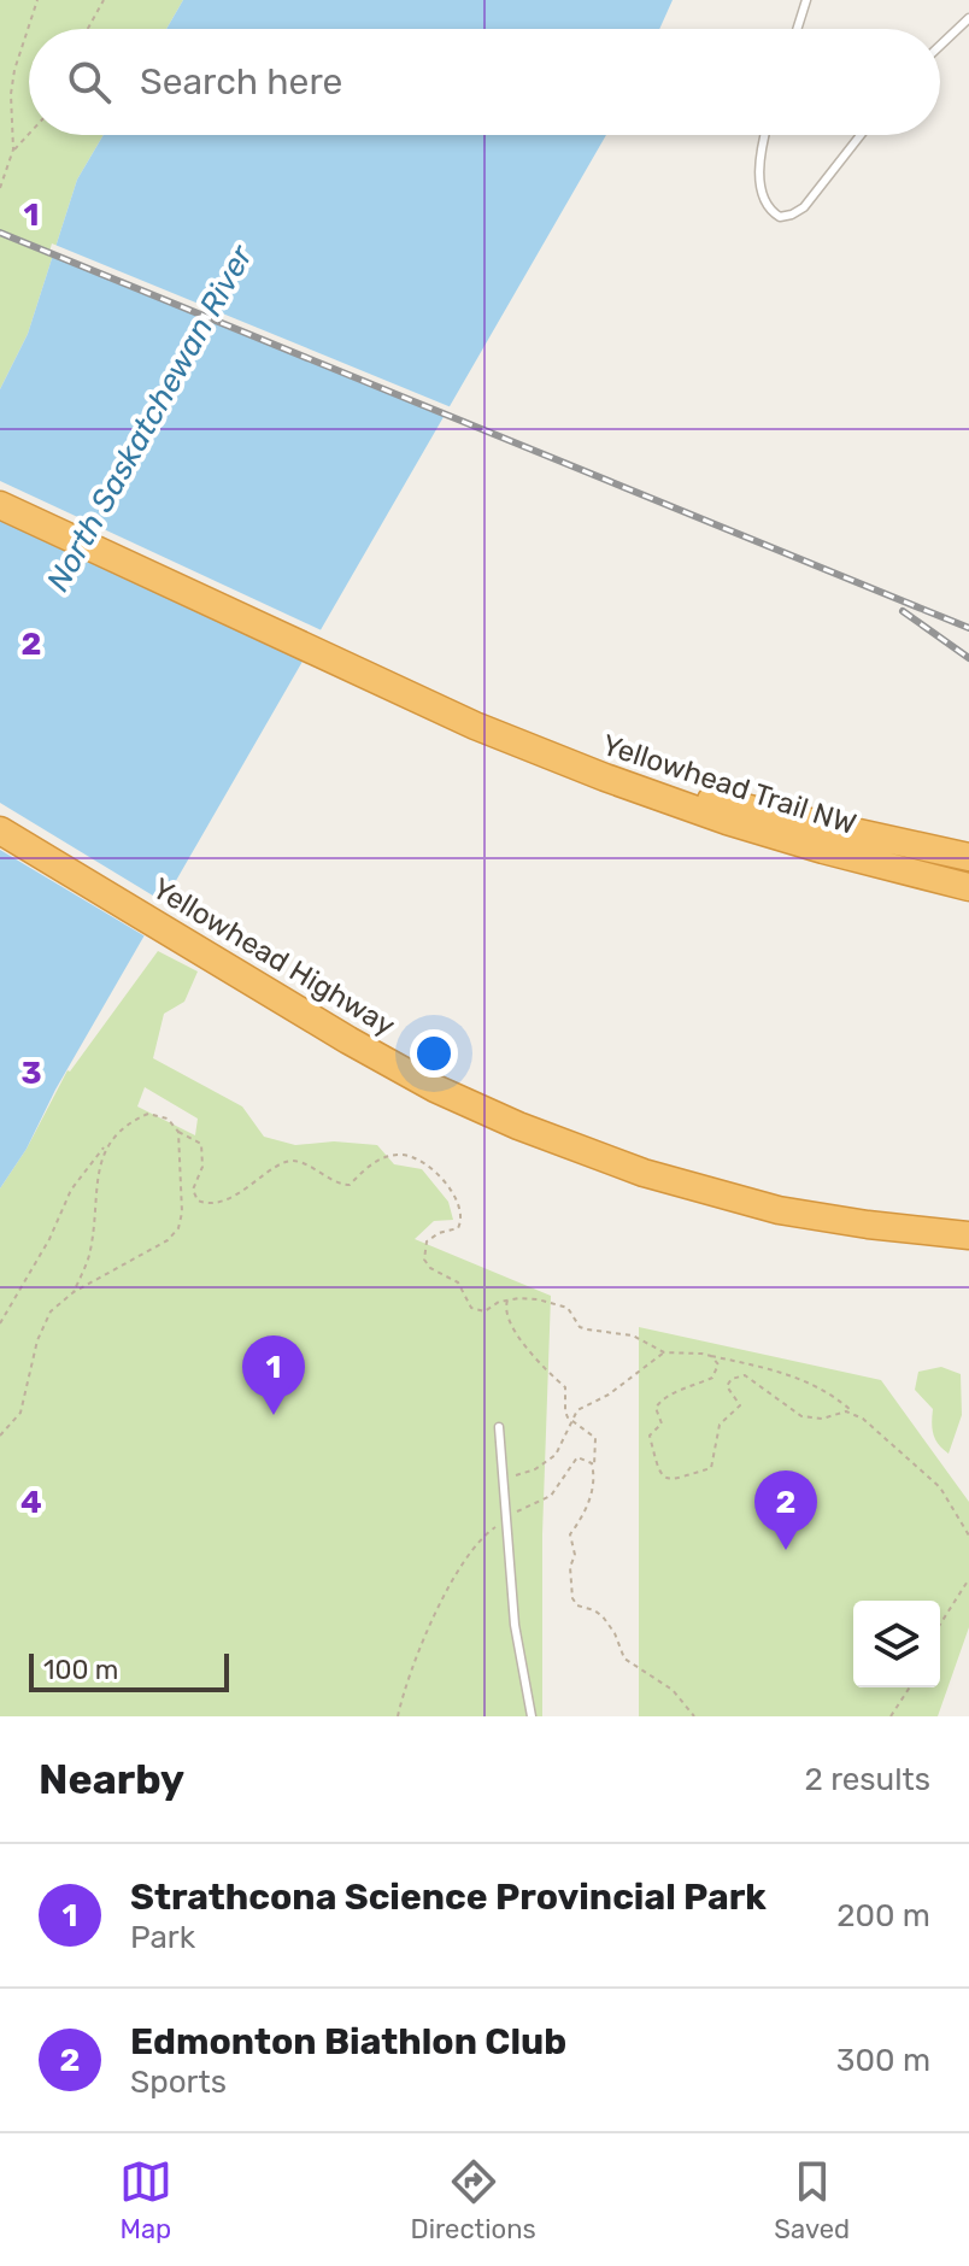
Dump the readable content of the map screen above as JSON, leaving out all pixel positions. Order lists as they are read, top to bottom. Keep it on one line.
{"streets":{"highway":["Yellowhead Trail NW","Yellowhead Highway"]},"water":["North Saskatchewan River"],"scale_bar":"100 m","page":{"search":"Search here","pins":["1","2"],"scale":"100 m","heading":["Nearby","2 results"],"list":[{"mark":"1","name":"Strathcona Science Provincial Park","note":"Park","value":"200 m"},{"mark":"2","name":"Edmonton Biathlon Club","note":"Sports","value":"300 m"}],"nav":["Map","Directions","Saved"]},"grid":{"rows":["1","2","3","4"]}}
